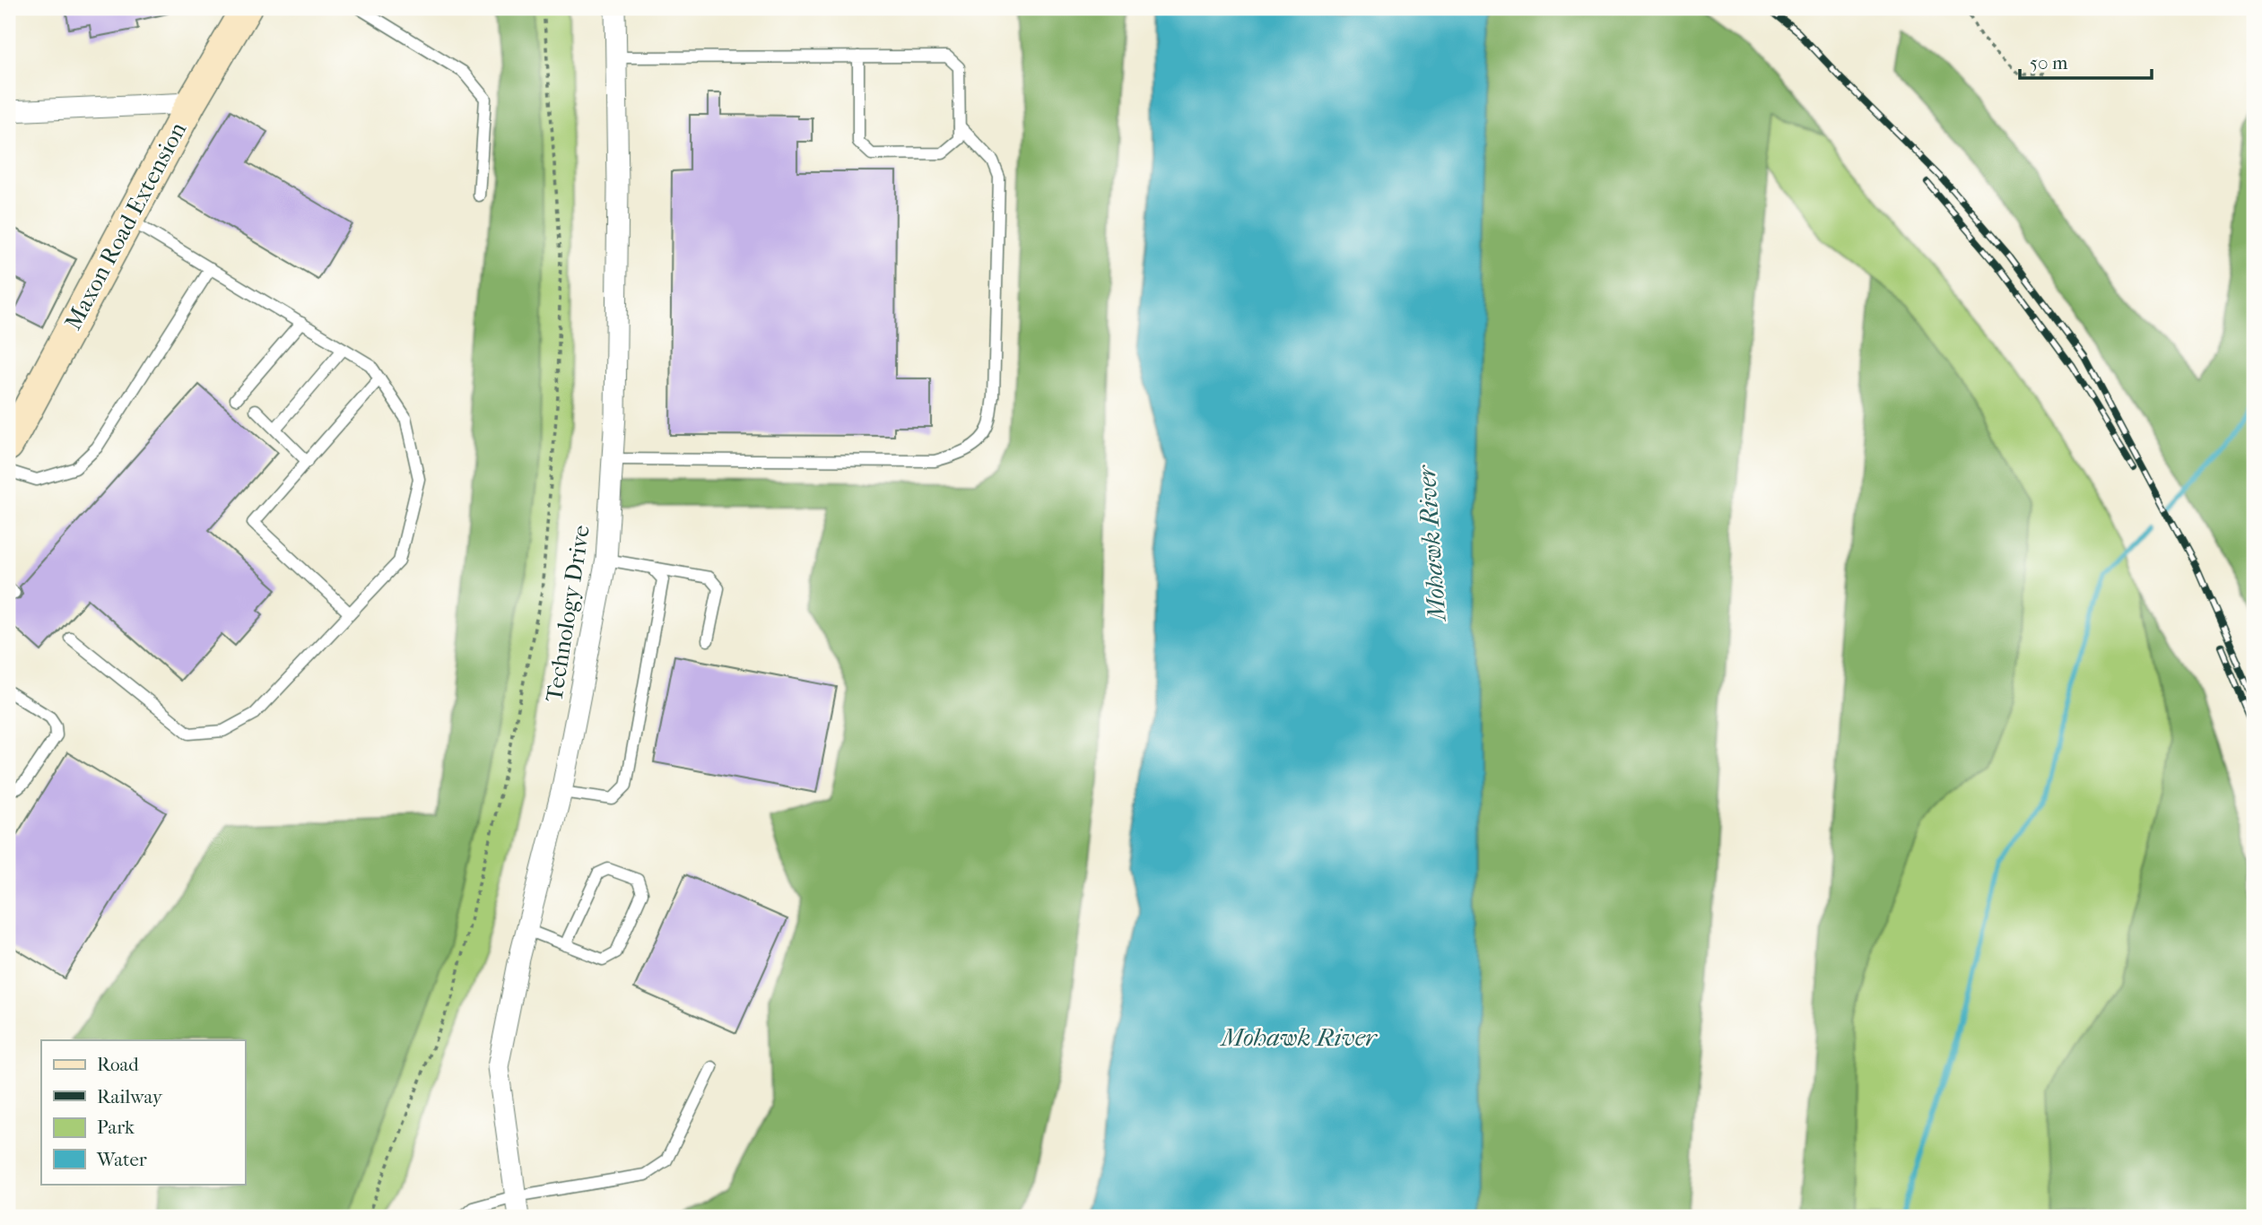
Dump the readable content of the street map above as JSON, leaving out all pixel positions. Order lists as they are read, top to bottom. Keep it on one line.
{"streets":{"street":["Maxon Road Extension","Technology Drive"]},"water":["Mohawk River"],"legend":["Road","Railway","Park","Water"],"scale_bar":"50 m"}
